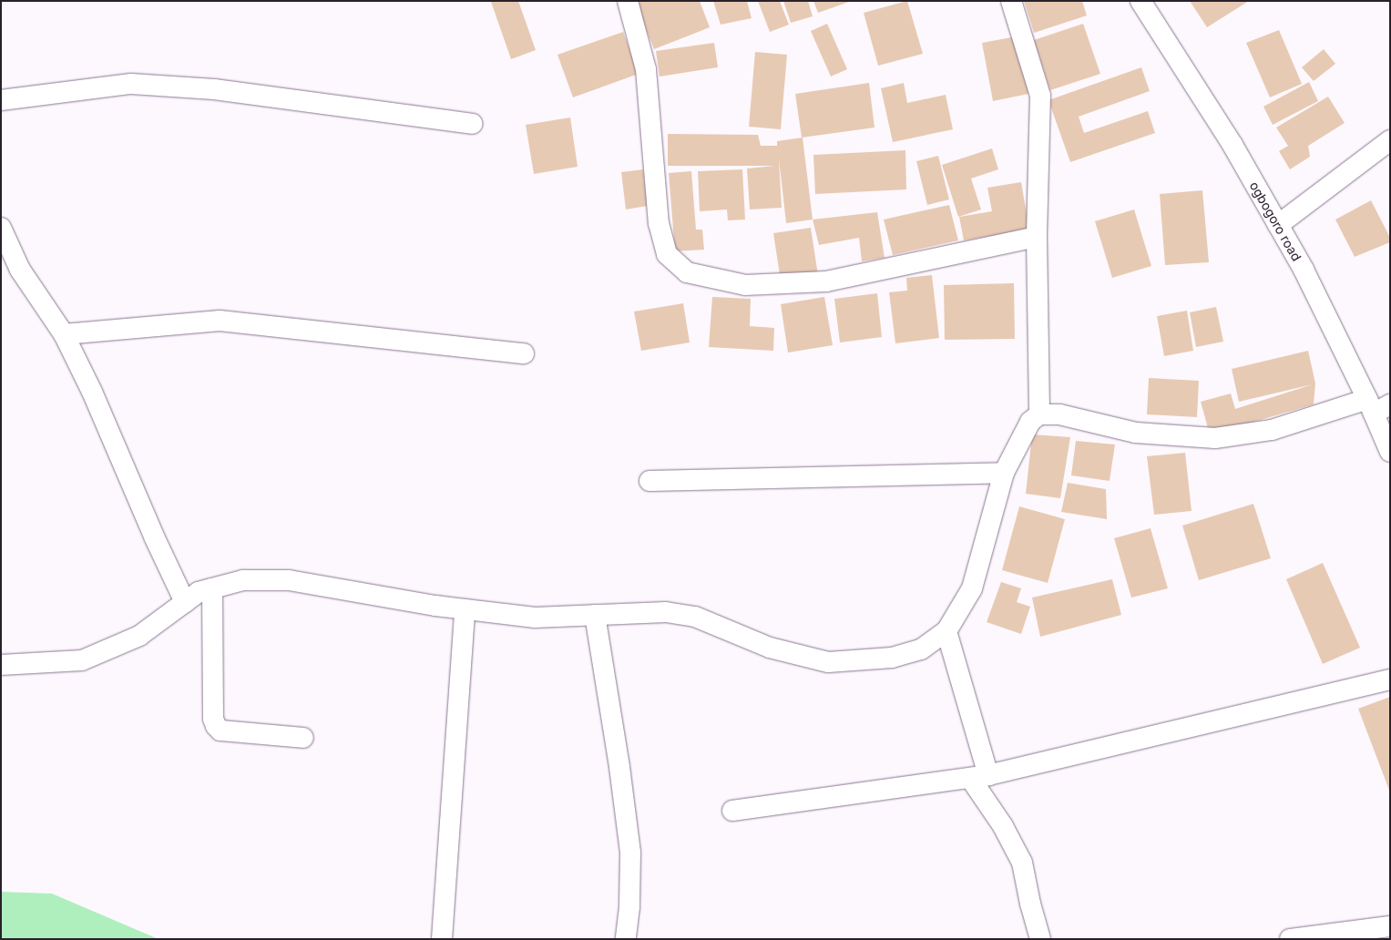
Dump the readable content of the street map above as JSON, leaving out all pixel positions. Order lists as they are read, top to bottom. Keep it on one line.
{"streets":{"street":["ogbogoro road"]}}
